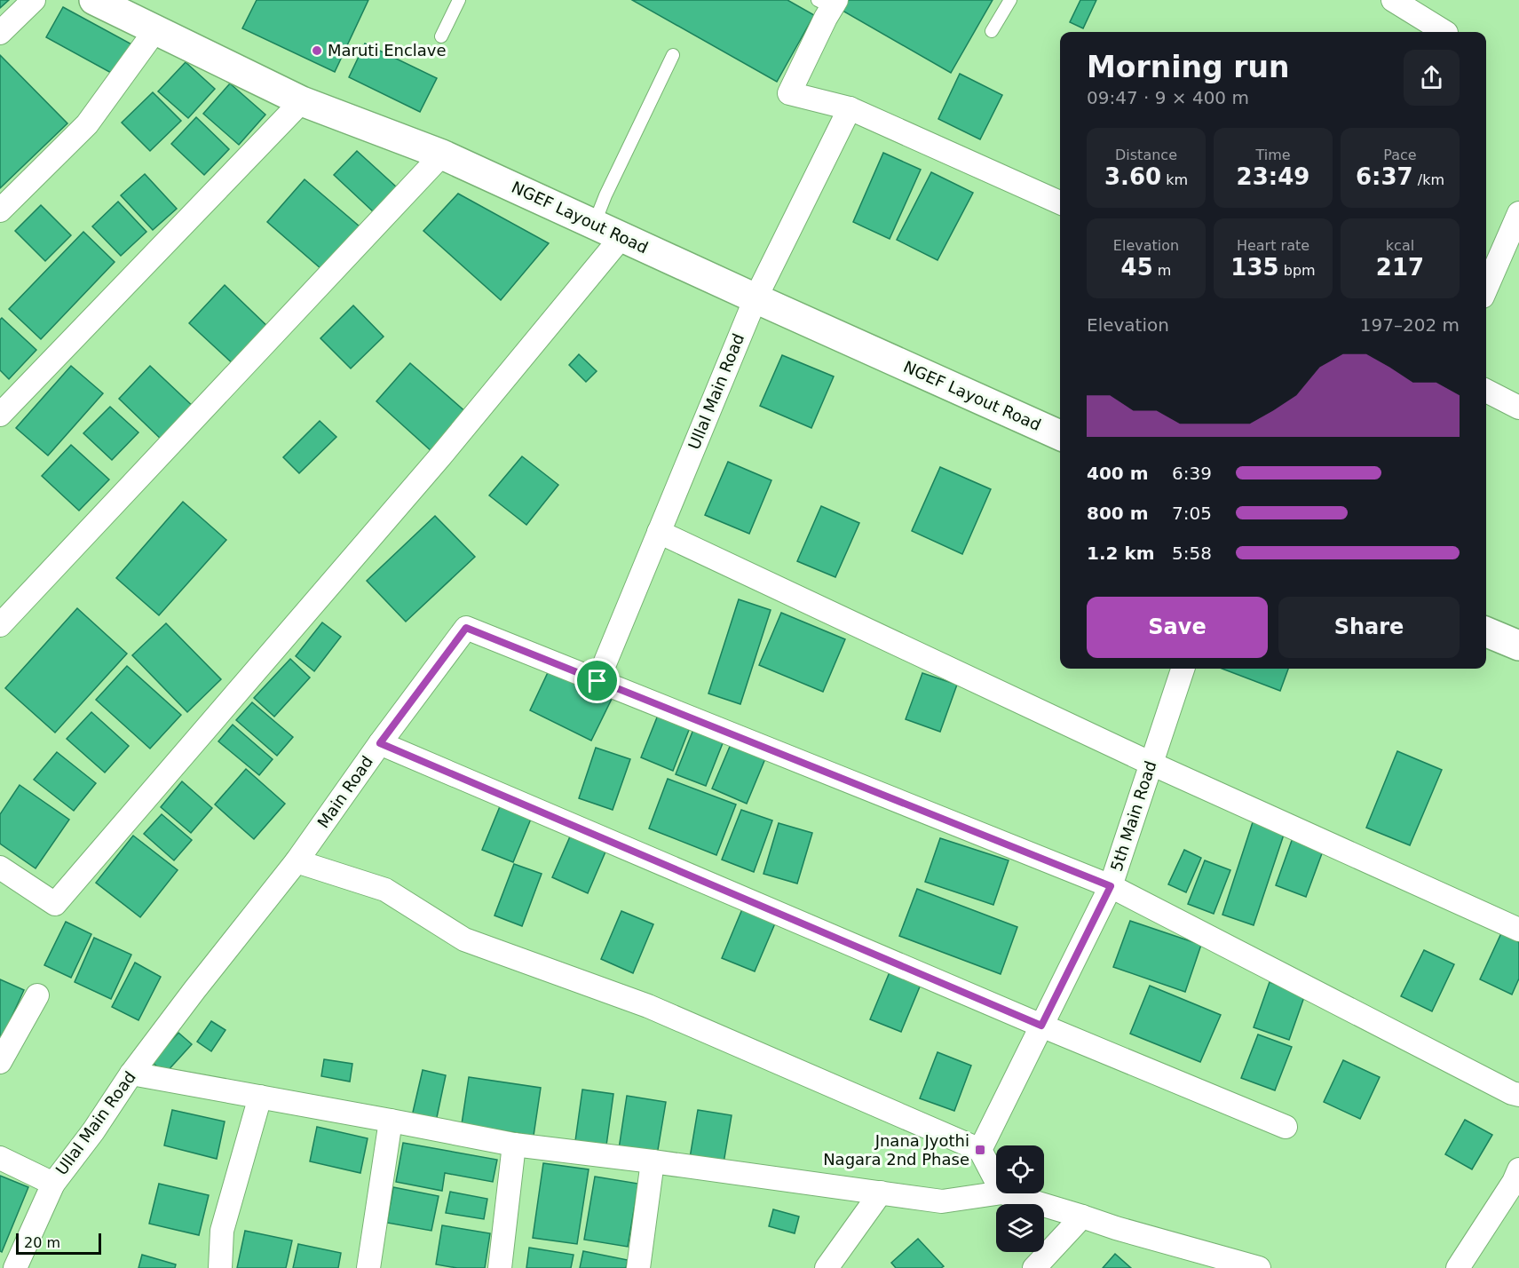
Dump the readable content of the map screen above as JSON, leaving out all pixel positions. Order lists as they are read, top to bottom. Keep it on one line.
{"streets":{"street":["NGEF Layout Road","Ullal Main Road","Main Road","5th Main Road"]},"crossings":[["NGEF Layout Road","Ullal Main Road"],["Ullal Main Road","Main Road"]],"places":{"other":["Maruti Enclave"],"transit":["Jnana Jyothi Nagara 2nd Phase"]},"scale_bar":"20 m","page":{"heading":["Morning run","09:47 · 9 × 400 m"],"stats":[["Distance","3.60 km"],["Time","23:49"],["Pace","6:37 /km"],["Elevation","45 m"],["Heart rate","135 bpm"],["kcal","217"]],"chart":["Elevation","197–202 m"],"list":[{"name":"400 m","note":"6:39"},{"name":"800 m","note":"7:05"},{"name":"1.2 km","note":"5:58"}],"buttons":["Save","Share"],"scale":"20 m"}}
